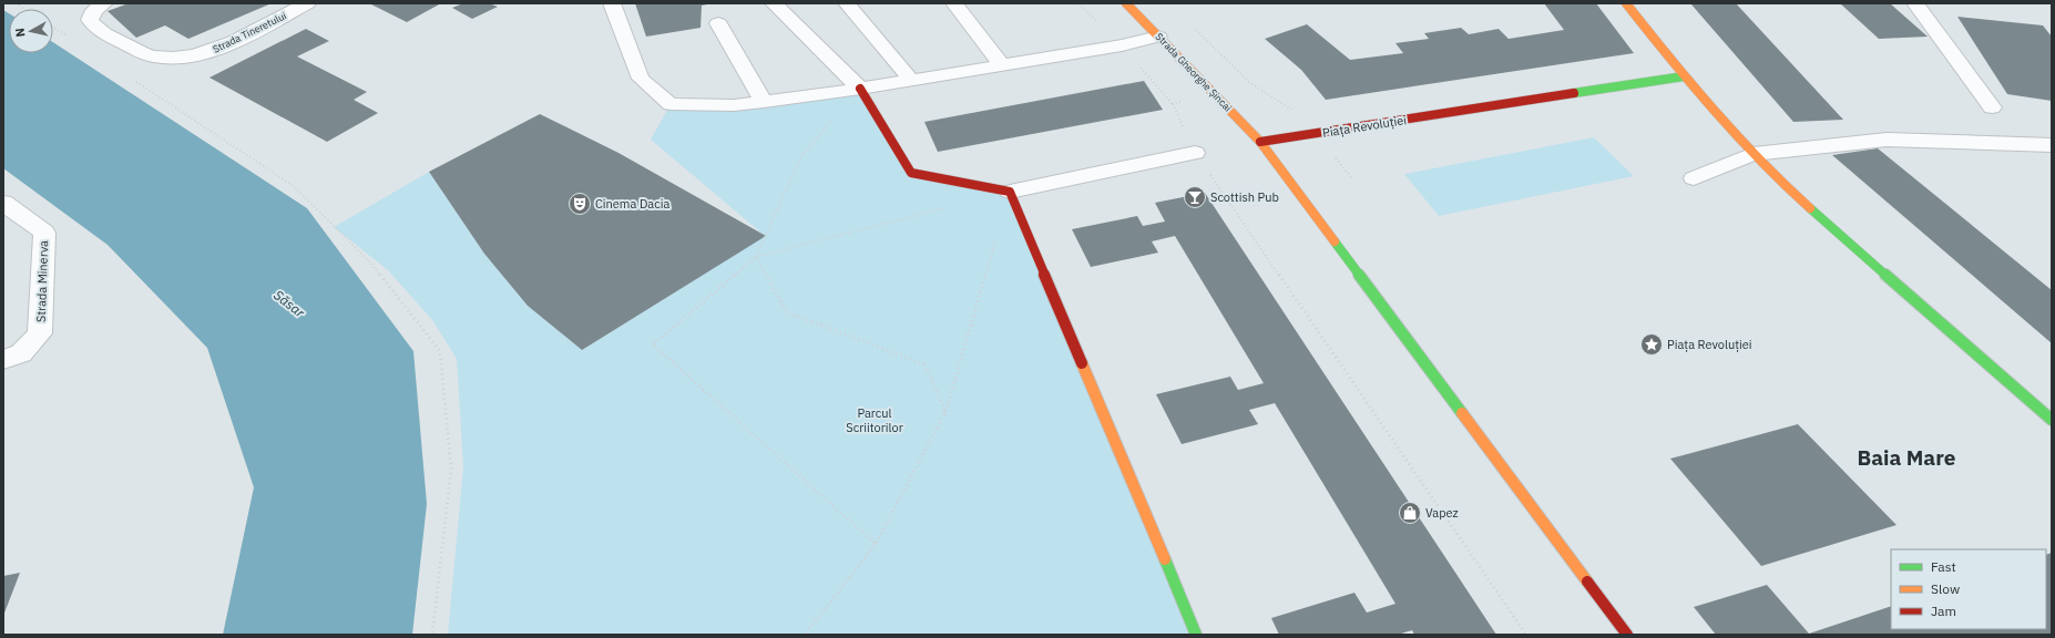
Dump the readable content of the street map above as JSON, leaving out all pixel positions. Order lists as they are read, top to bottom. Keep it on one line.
{"streets":{"main road":["Strada Gheorghe Șincai","Piața Revoluției"],"street":["Strada Tineretului","Strada Minerva"]},"crossings":[["Strada Gheorghe Șincai","Piața Revoluției"]],"districts":["Baia Mare"],"water":["Săsar"],"parks":["Parcul Scriitorilor"],"places":{"bar":["Scottish Pub"],"theatre":["Cinema Dacia"],"place":["Piața Revoluției"],"shop":["Vapez"]},"legend":["Fast","Slow","Jam"],"north":"left"}
